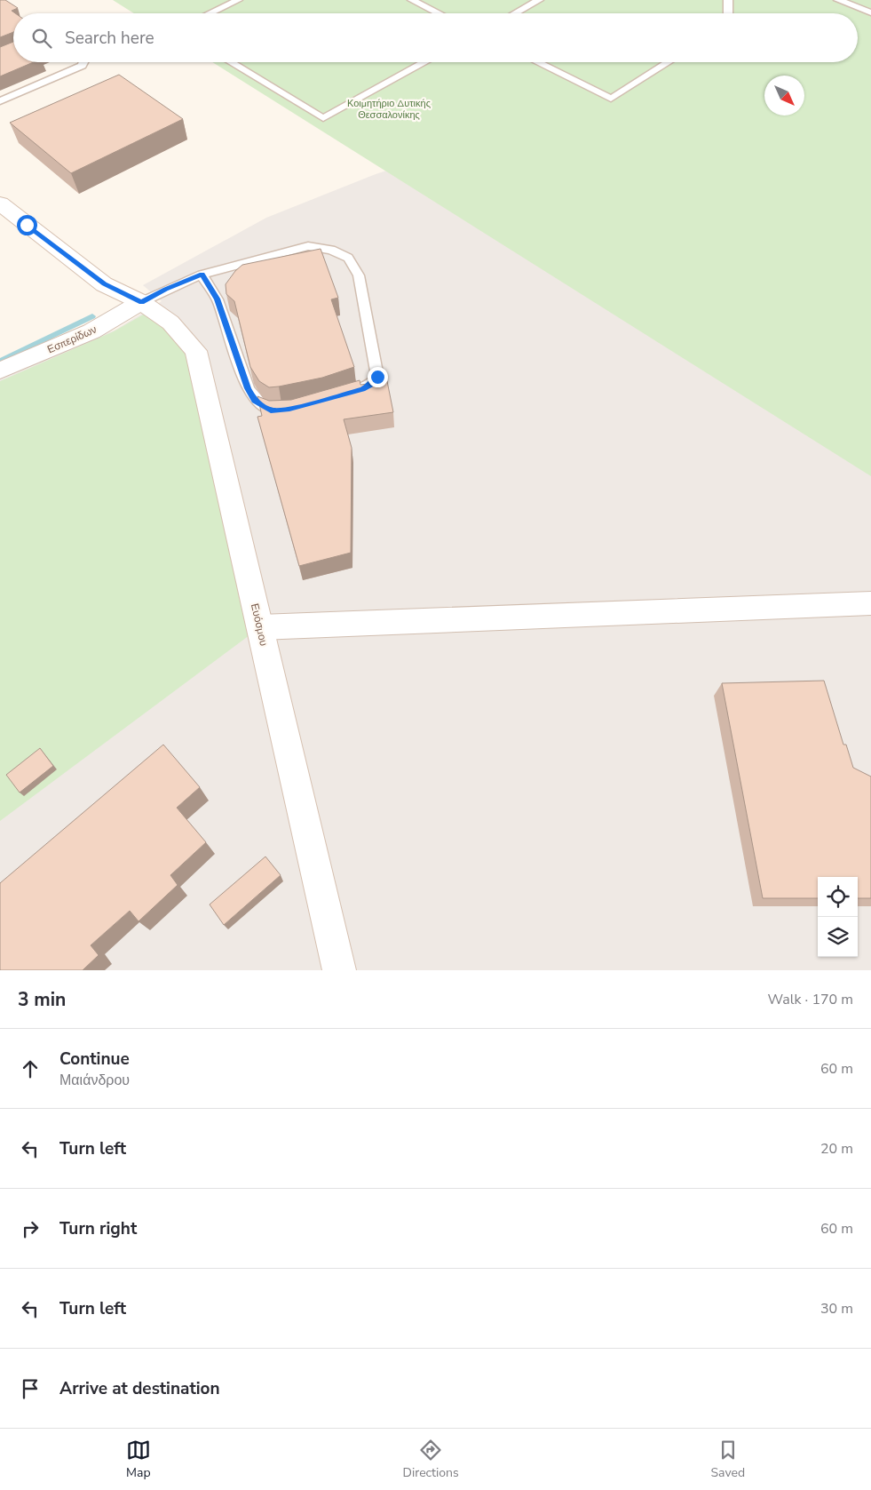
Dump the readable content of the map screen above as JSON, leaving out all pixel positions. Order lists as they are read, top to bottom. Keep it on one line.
{"streets":{"main road":["Εσπερίδων","Ευόσμου"]},"crossings":[["Εσπερίδων","Ευόσμου"]],"parks":["Κοιμητήριο Δυτικής Θεσσαλονίκης"],"north":"bottom right","page":{"search":"Search here","heading":["3 min","Walk · 170 m"],"list":[["Continue","Μαιάνδρου","60 m"],["Turn left","20 m"],["Turn right","60 m"],["Turn left","30 m"],"Arrive at destination"],"nav":["Map","Directions","Saved"]}}
